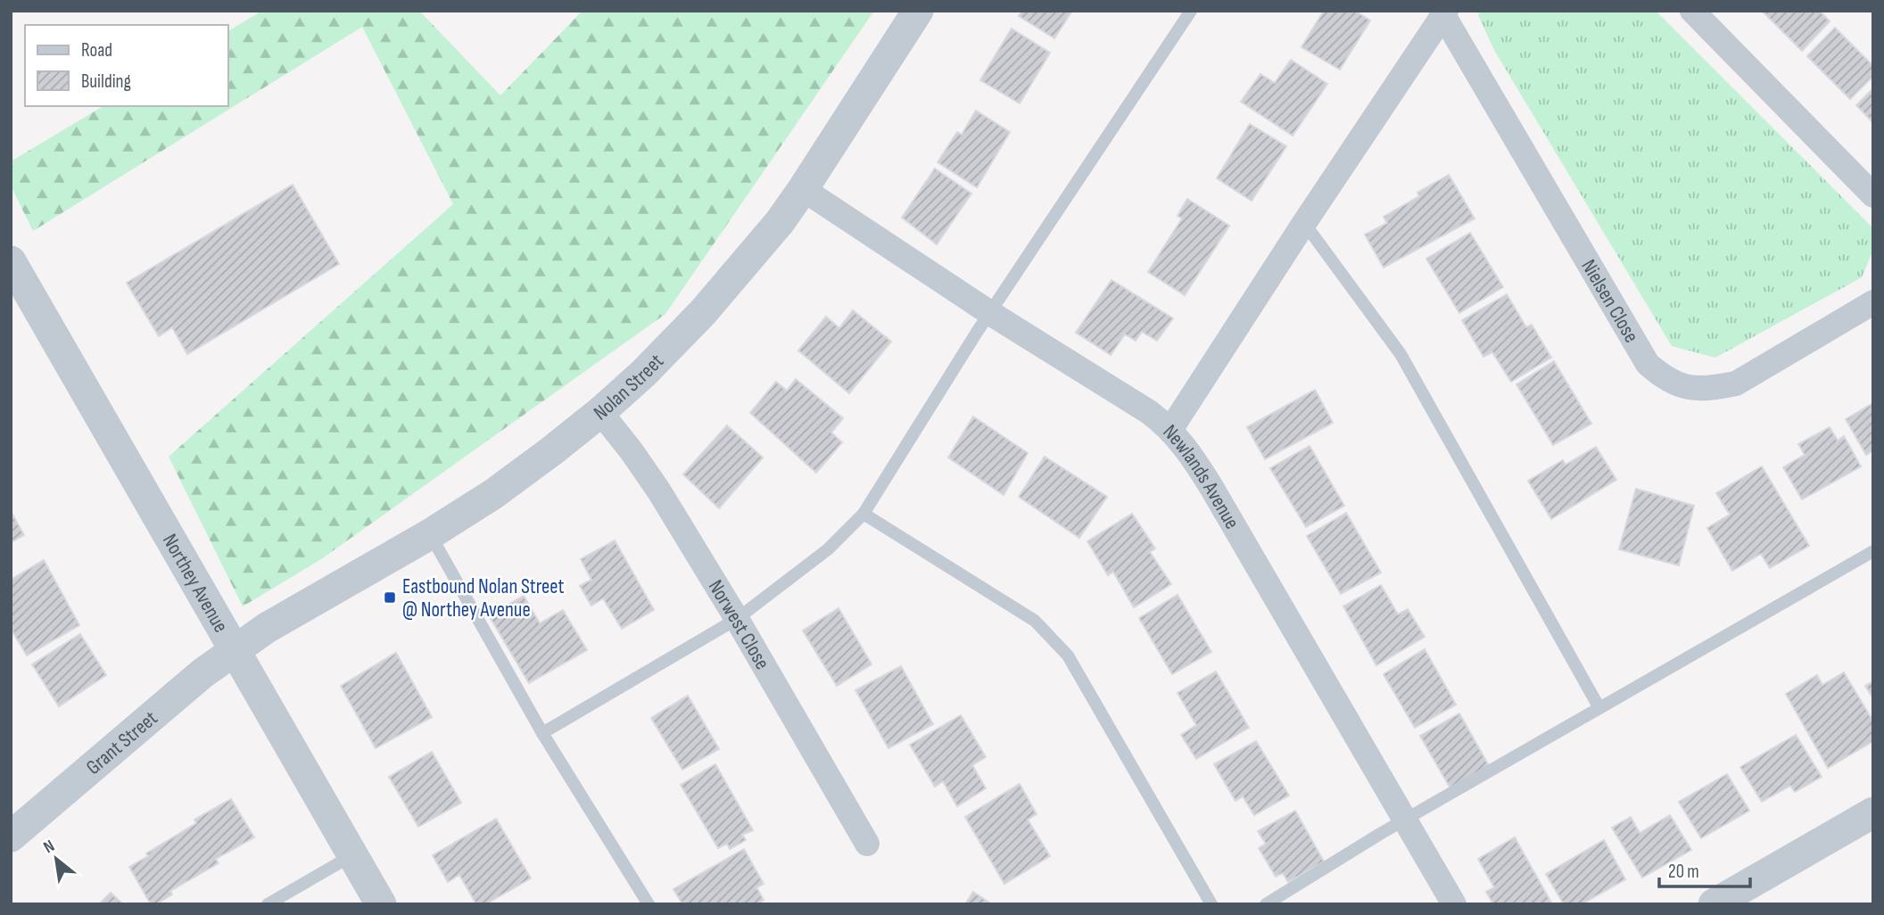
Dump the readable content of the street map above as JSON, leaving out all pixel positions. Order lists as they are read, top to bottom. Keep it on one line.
{"streets":{"street":["Nielsen Close","Nolan Street","Newlands Avenue","Northey Avenue","Norwest Close","Grant Street"]},"crossings":[["Nielsen Close","Newlands Avenue"],["Nolan Street","Newlands Avenue"],["Nolan Street","Northey Avenue"],["Nolan Street","Norwest Close"],["Nolan Street","Grant Street"],["Northey Avenue","Grant Street"]],"places":{"transit":["Eastbound Nolan Street @ Northey Avenue"]},"legend":["Road","Building"],"scale_bar":"20 m","north":"top left"}
